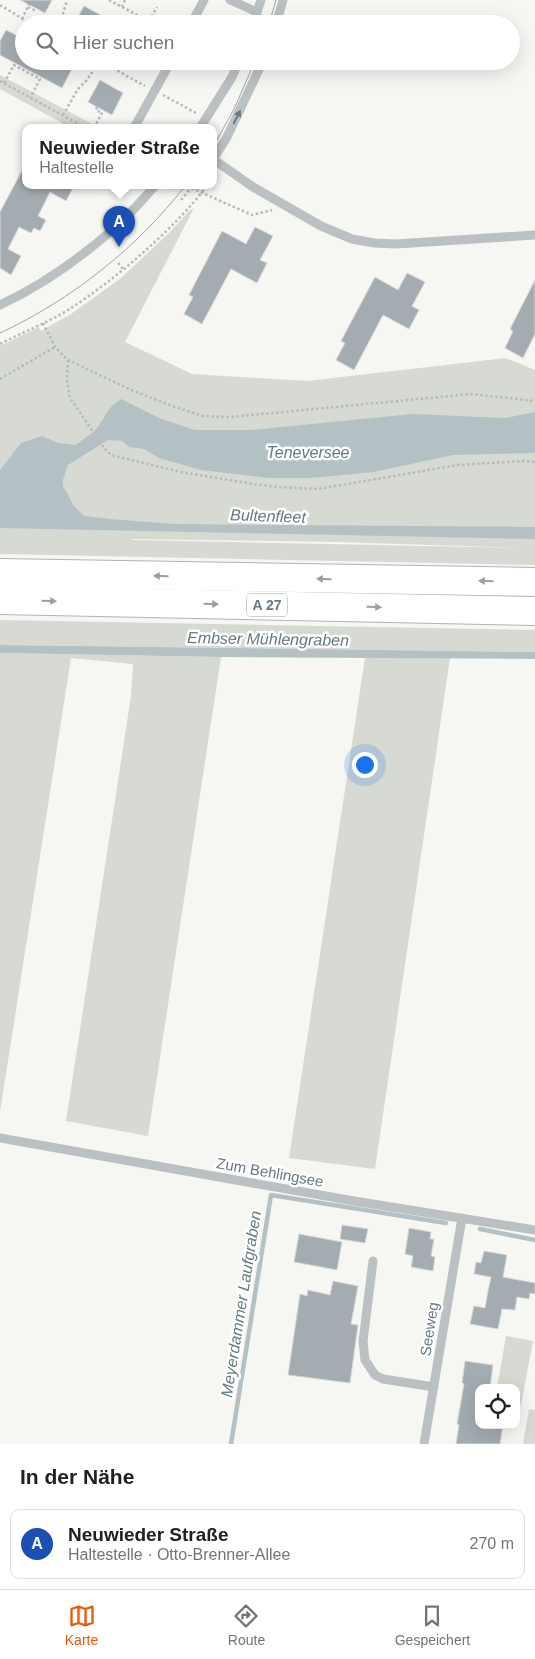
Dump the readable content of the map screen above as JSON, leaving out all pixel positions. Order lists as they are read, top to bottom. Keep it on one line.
{"streets":{"highway":["A 27"],"street":["Zum Behlingsee","Seeweg"]},"crossings":[["Zum Behlingsee","Seeweg"]],"water":["Teneversee","Bultenfleet","Embser Mühlengraben","Meyerdammer Laufgraben"],"page":{"search":"Hier suchen","popup":["Neuwieder Straße","Haltestelle"],"pins":"A","heading":"In der Nähe","list":[{"mark":"A","name":"Neuwieder Straße","note":"Haltestelle · Otto-Brenner-Allee","value":"270 m"}],"nav":["Karte","Route","Gespeichert"]}}
